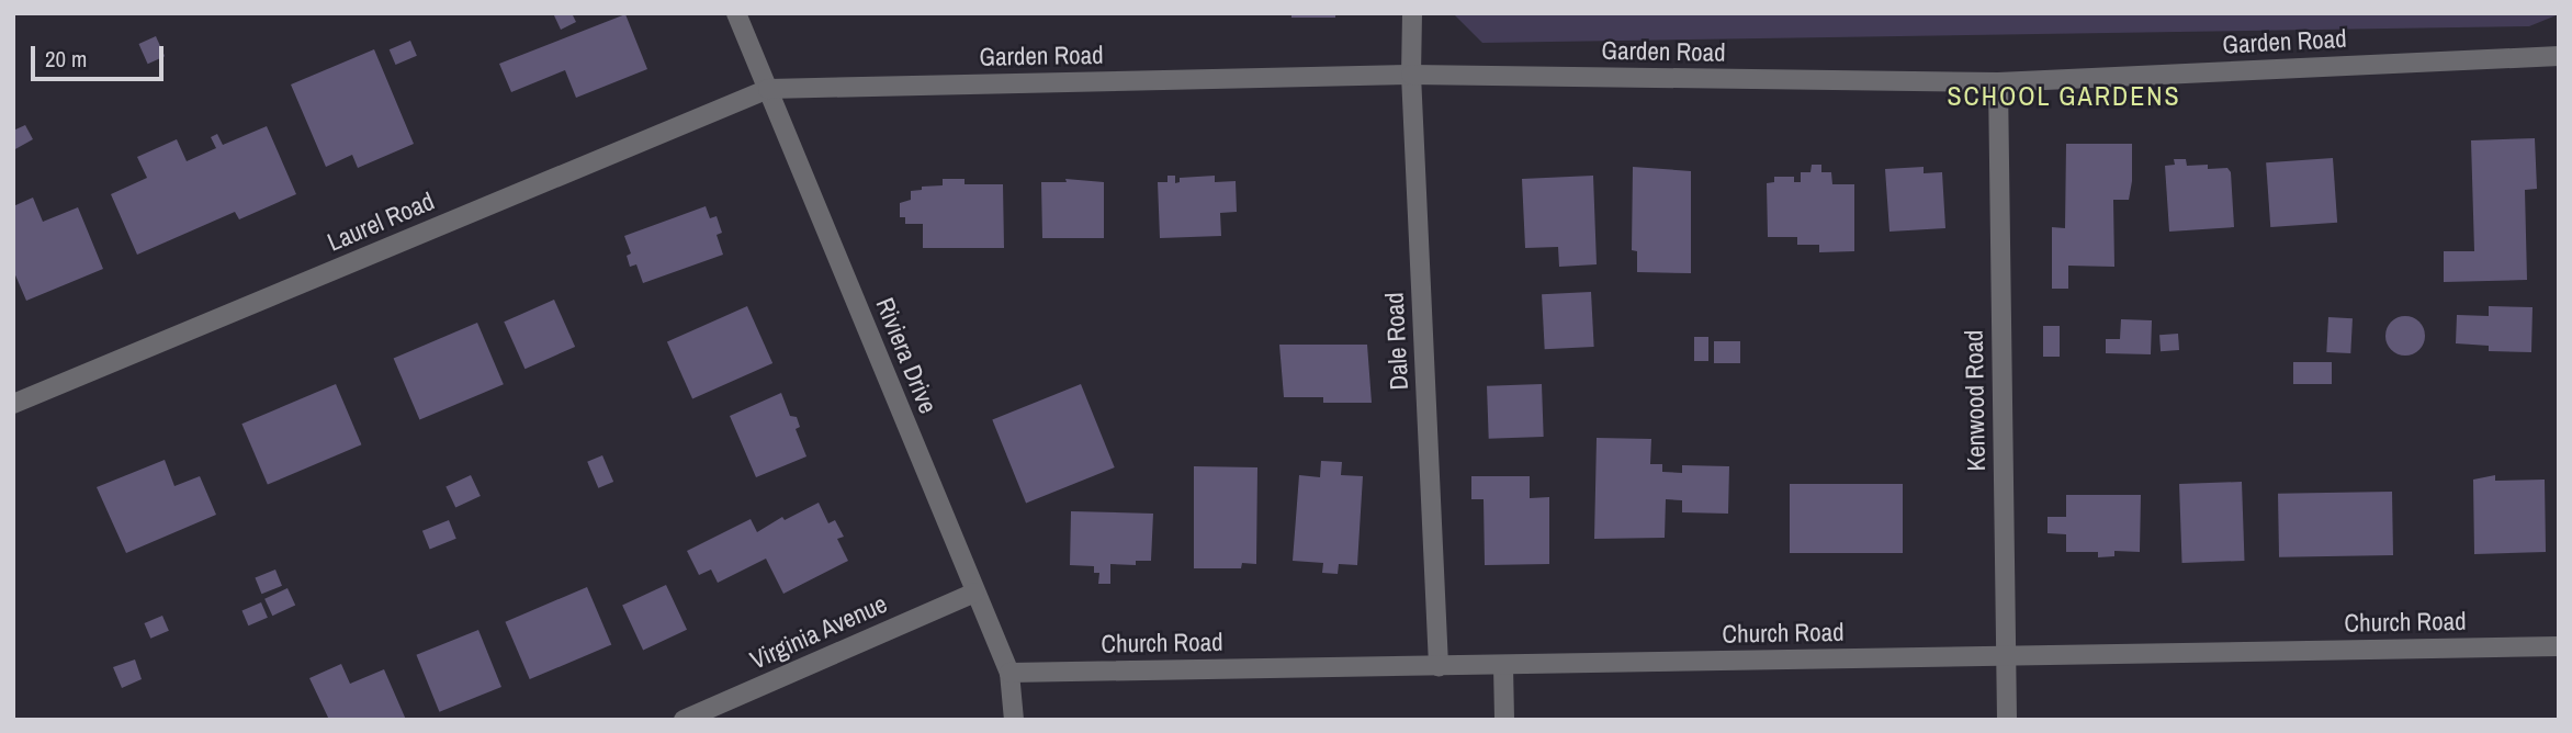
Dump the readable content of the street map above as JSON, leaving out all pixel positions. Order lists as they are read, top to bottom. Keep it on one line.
{"streets":{"street":["Garden Road","Laurel Road","Dale Road","Riviera Drive","Kenwood Road","Church Road","Virginia Avenue"]},"crossings":[["Garden Road","Laurel Road"],["Garden Road","Dale Road"],["Garden Road","Riviera Drive"],["Garden Road","Kenwood Road"],["Laurel Road","Riviera Drive"],["Dale Road","Church Road"],["Riviera Drive","Church Road"],["Riviera Drive","Virginia Avenue"],["Kenwood Road","Church Road"]],"districts":["SCHOOL GARDENS"],"scale_bar":"20 m"}
